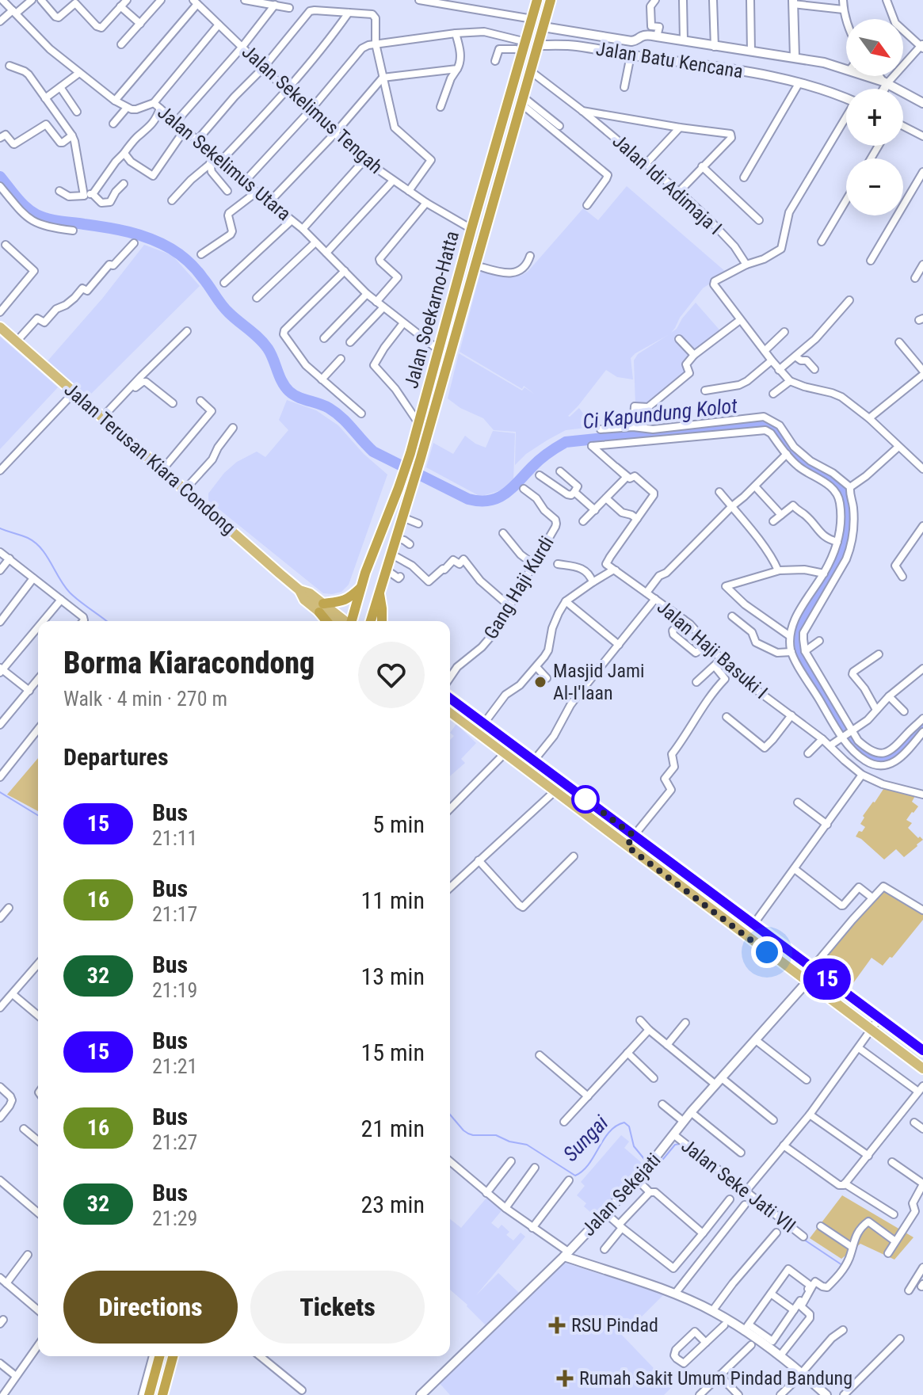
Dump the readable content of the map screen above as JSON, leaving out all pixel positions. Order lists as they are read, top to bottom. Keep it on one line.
{"streets":{"highway":["Jalan Soekarno-Hatta"],"main road":["Jalan Terusan Kiara Condong"],"street":["Jalan Batu Kencana","Jalan Sekelimus Tengah","Jalan Sekelimus Utara","Jalan Idi Adimaja I","Gang Haji Kurdi","Jalan Haji Basuki I","Jalan Seke Jati VII","Jalan Sekejati"]},"crossings":[["Jalan Batu Kencana","Jalan Soekarno-Hatta"],["Jalan Sekelimus Tengah","Jalan Soekarno-Hatta"],["Jalan Sekelimus Utara","Jalan Soekarno-Hatta"],["Jalan Idi Adimaja I","Jalan Soekarno-Hatta"],["Jalan Seke Jati VII","Jalan Sekejati"]],"water":["Ci Kapundung Kolot","Sungai"],"places":{"other":["Masjid Jami Al-I'laan"],"health":["RSU Pindad","Rumah Sakit Umum Pindad Bandung"]},"lines":["bus line 15"],"north":"bottom right","page":{"on_map":"15","map_buttons":["+","−"],"heading":[["Borma Kiaracondong","Walk · 4 min · 270 m"],"Departures"],"list":[{"mark":"15","name":"Bus","note":"21:11","value":"5 min"},{"mark":"16","name":"Bus","note":"21:17","value":"11 min"},{"mark":"32","name":"Bus","note":"21:19","value":"13 min"},{"mark":"15","name":"Bus","note":"21:21","value":"15 min"},{"mark":"16","name":"Bus","note":"21:27","value":"21 min"},{"mark":"32","name":"Bus","note":"21:29","value":"23 min"}],"buttons":["Directions","Tickets"]}}
